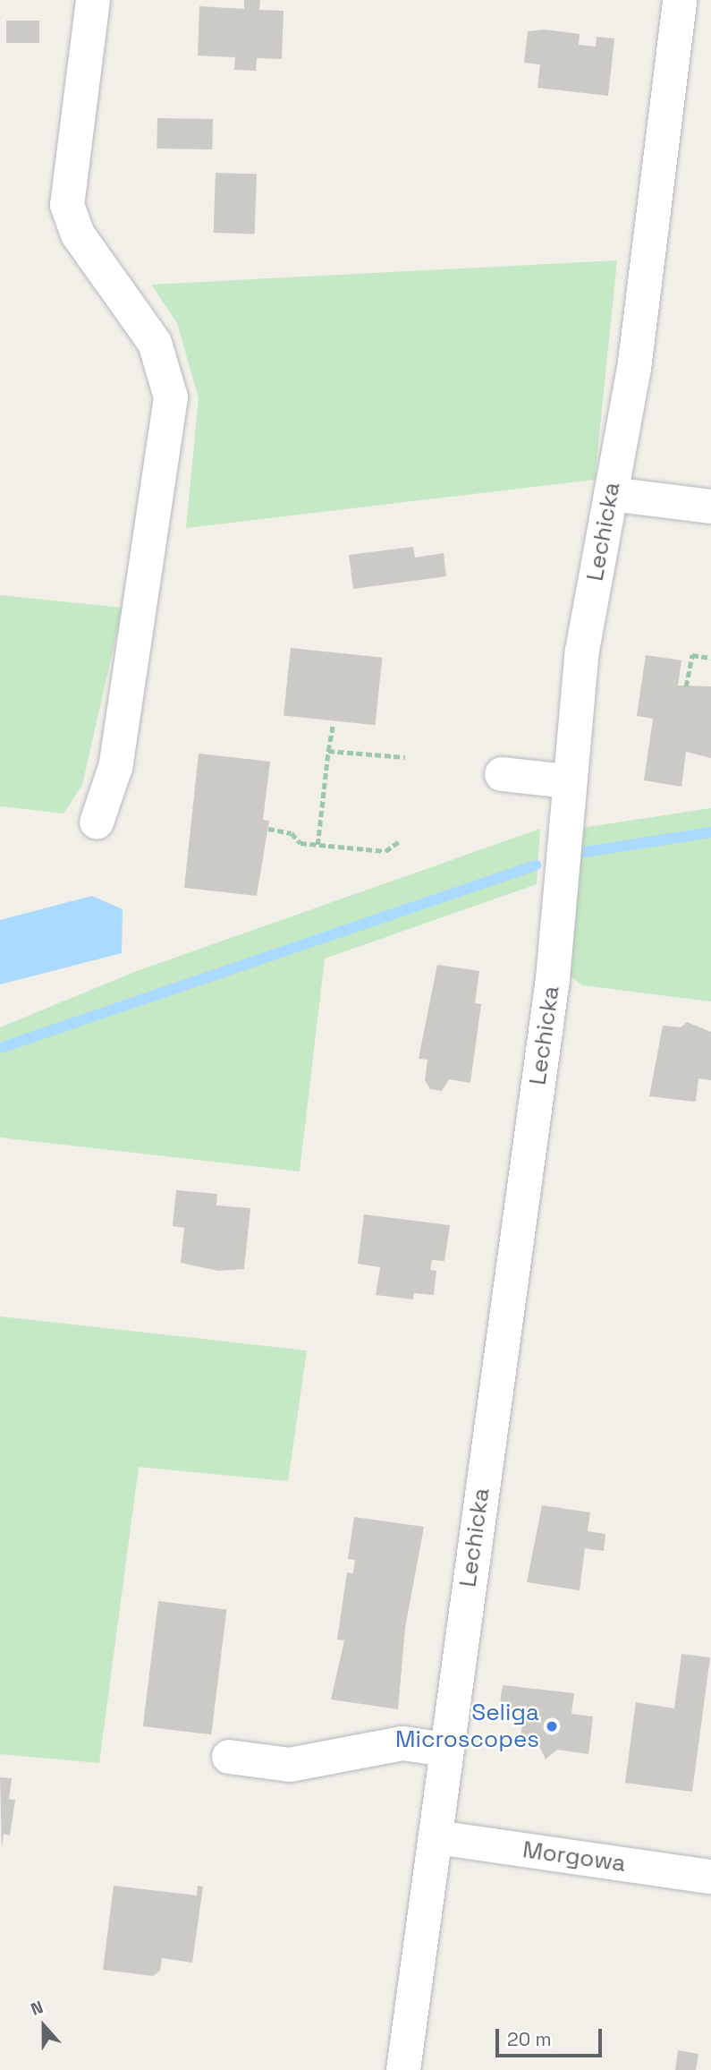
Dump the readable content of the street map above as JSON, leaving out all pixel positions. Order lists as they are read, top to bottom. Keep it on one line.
{"streets":{"street":["Lechicka","Morgowa"]},"crossings":[["Lechicka","Morgowa"]],"places":["Seliga Microscopes"],"scale_bar":"20 m","north":"top"}
